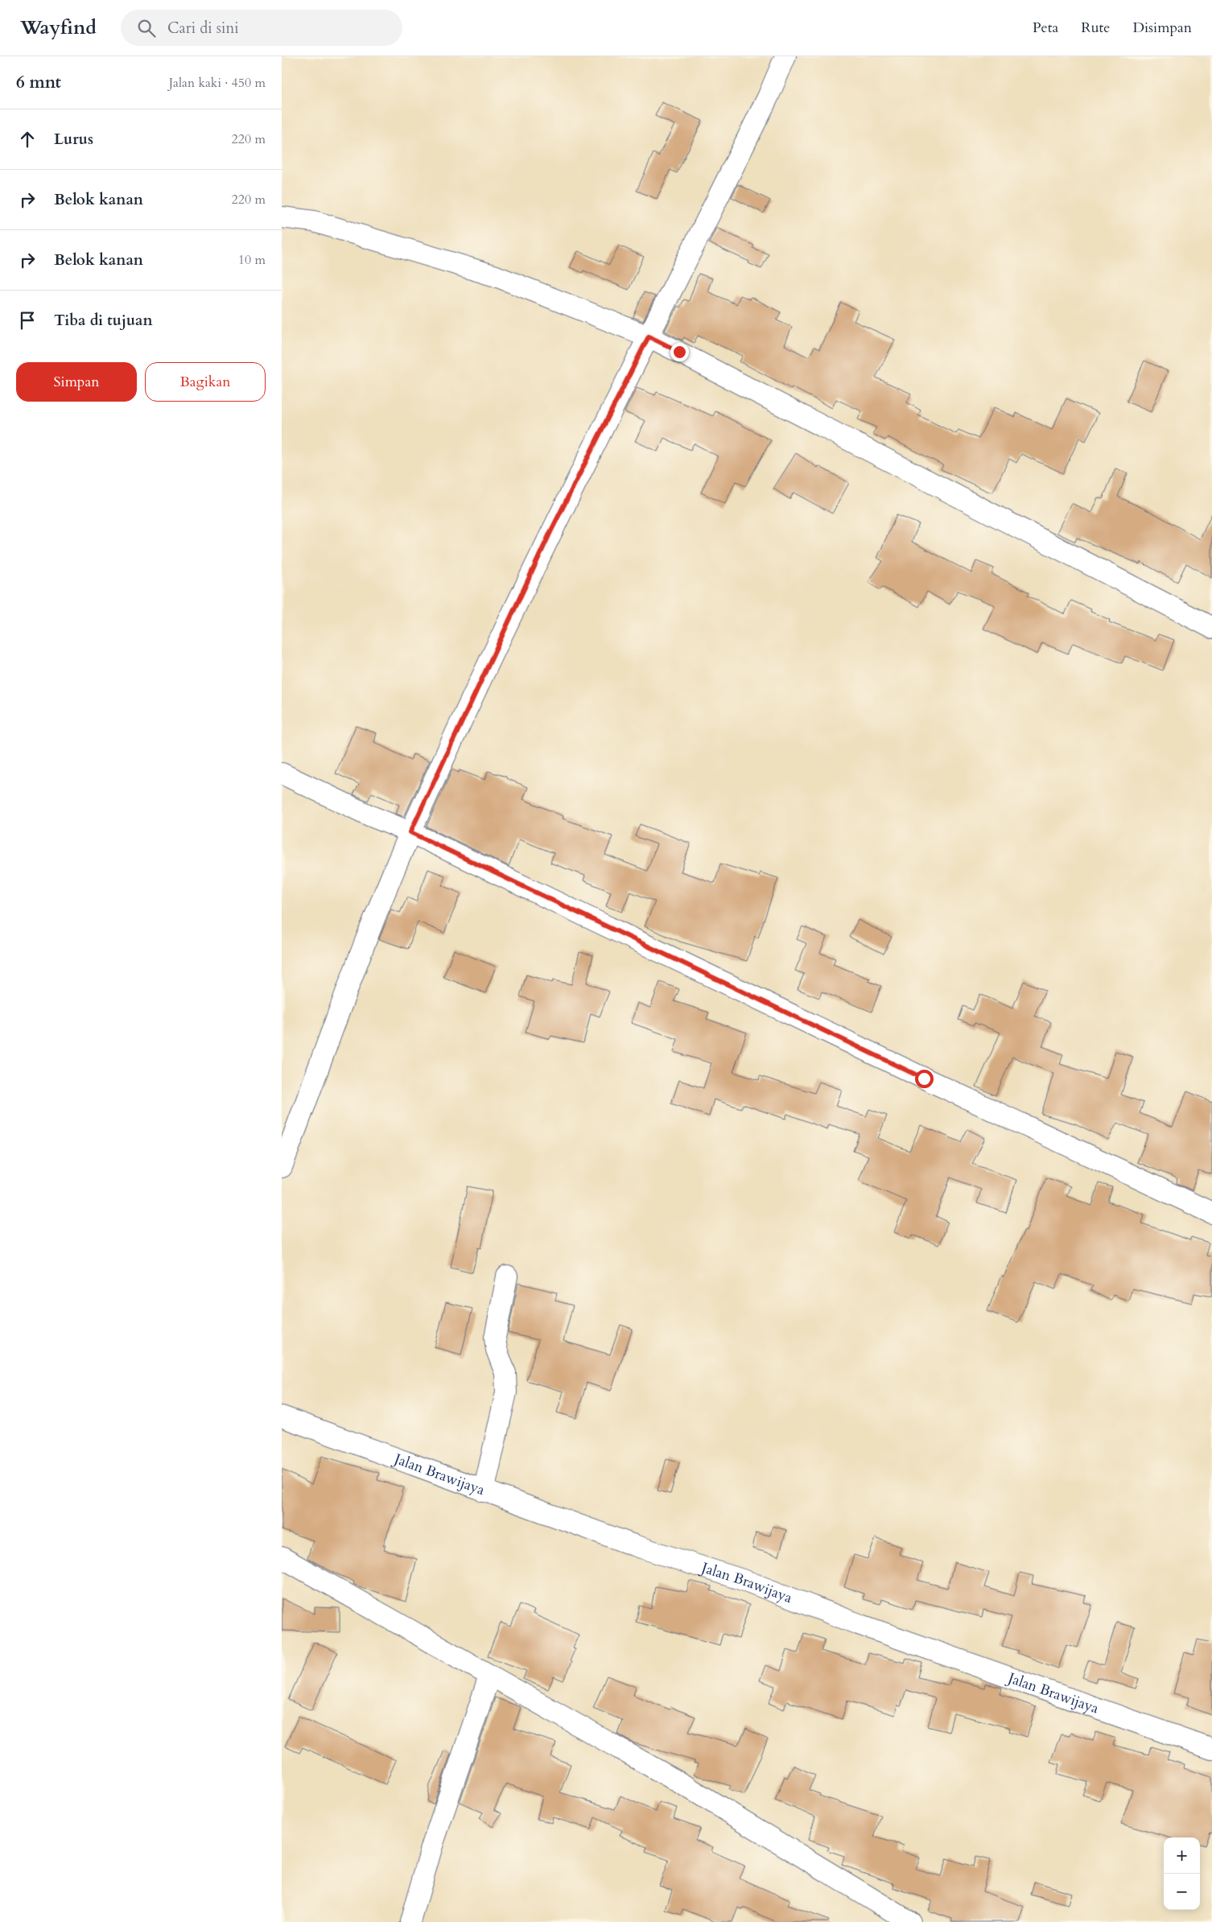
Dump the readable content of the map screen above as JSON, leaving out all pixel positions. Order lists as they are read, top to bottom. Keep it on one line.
{"streets":{"street":["Jalan Brawijaya"]},"page":{"header":"Wayfind","search":"Cari di sini","nav":["Peta","Rute","Disimpan"],"heading":["6 mnt","Jalan kaki · 450 m"],"list":[["Lurus","220 m"],["Belok kanan","220 m"],["Belok kanan","10 m"],"Tiba di tujuan"],"buttons":["Simpan","Bagikan"],"map_buttons":["+","−"]}}
